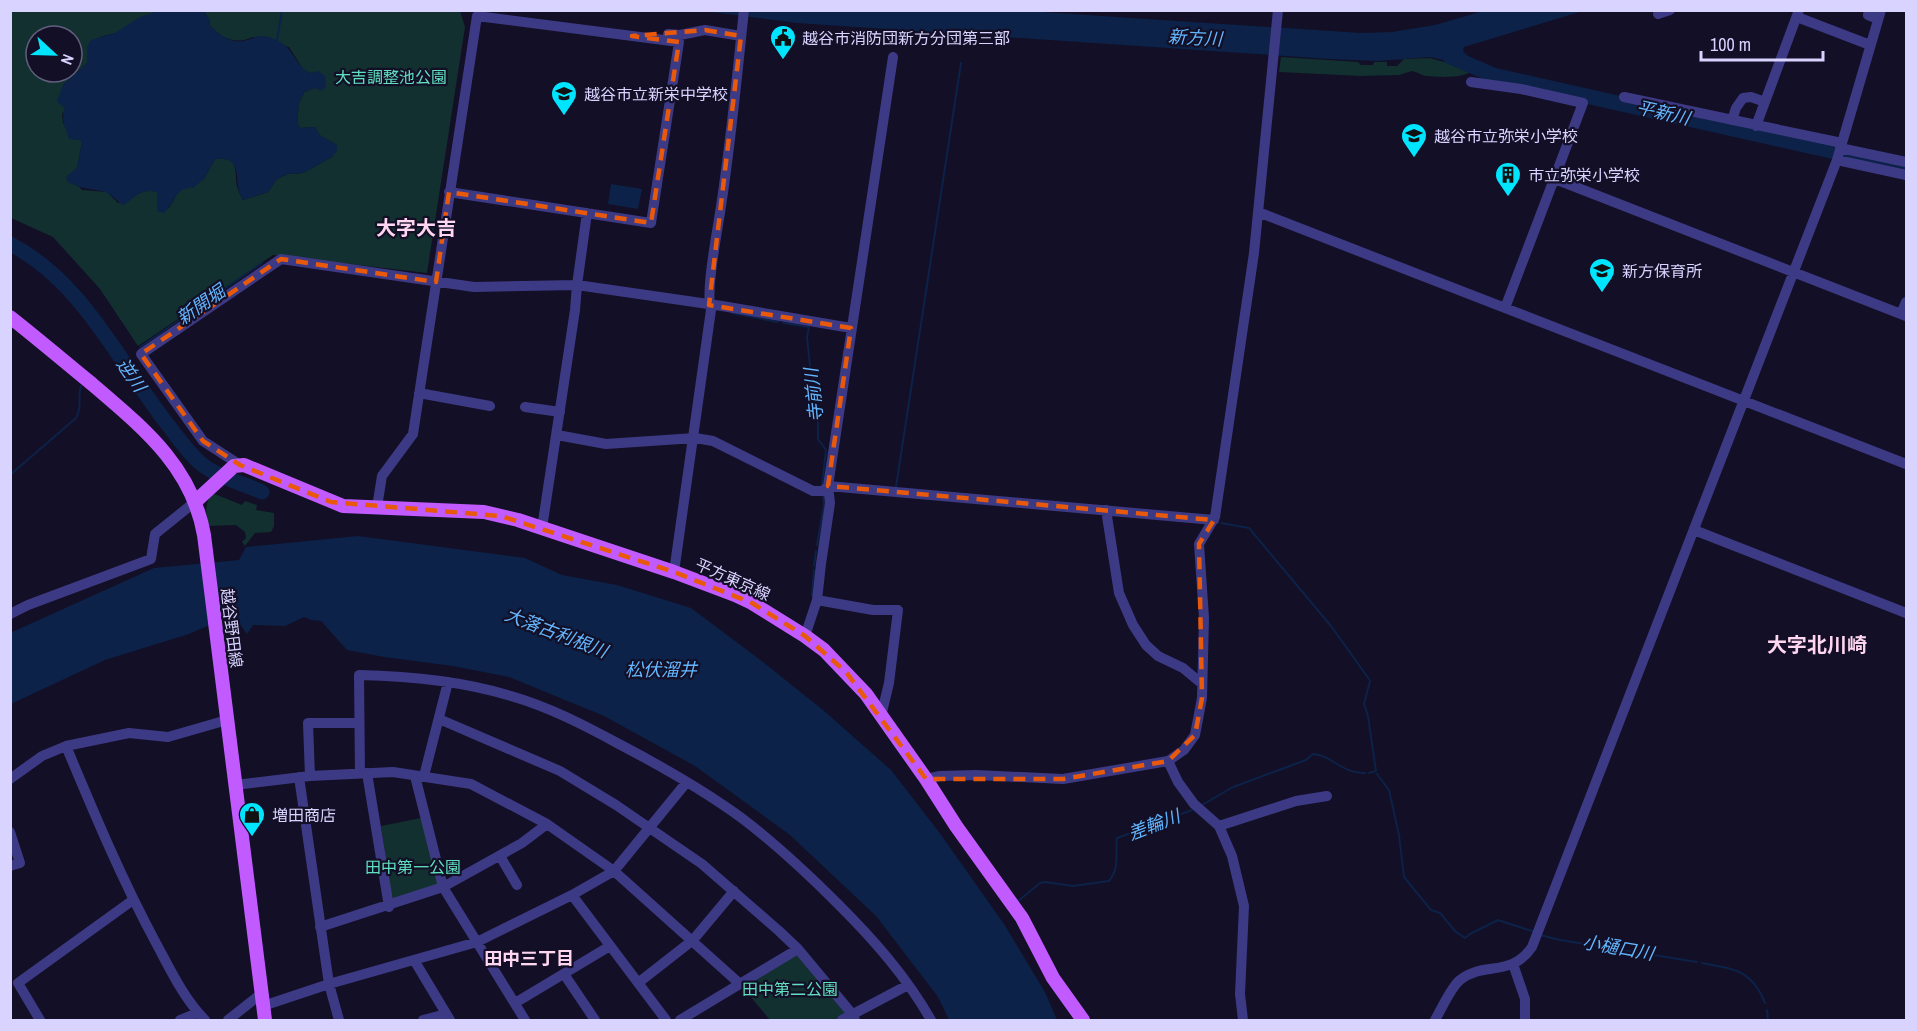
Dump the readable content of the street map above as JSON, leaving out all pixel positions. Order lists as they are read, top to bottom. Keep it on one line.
{"streets":{"main road":["平方東京線","越谷野田線"]},"districts":["大字大吉","大字北川崎","田中三丁目"],"water":["新方川","平新川","新開堀","逆川","寺前川","大落古利根川","松伏溜井","差輪川","小樋口川"],"parks":["大吉調整池公園","田中第一公園","田中第二公園"],"places":{"public building":["越谷市消防団新方分団第三部"],"school or university":["越谷市立新栄中学校","越谷市立弥栄小学校","新方保育所"],"building":["市立弥栄小学校"],"shop":["増田商店"]},"scale_bar":"100 m","north":"right"}
